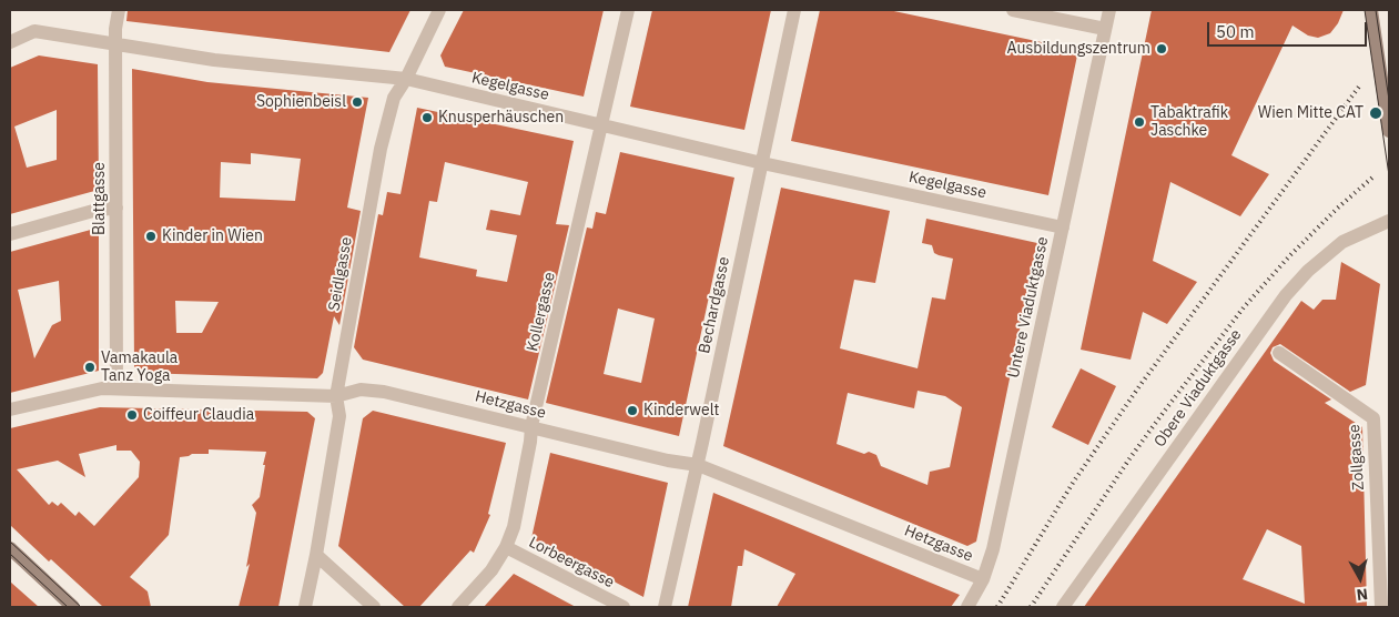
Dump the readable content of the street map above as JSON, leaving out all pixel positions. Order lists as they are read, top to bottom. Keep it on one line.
{"streets":{"street":["Kegelgasse","Blattgasse","Seidlgasse","Bechardgasse","Untere Viaduktgasse","Kollergasse","Obere Viaduktgasse","Hetzgasse","Zollgasse","Lorbeergasse"]},"crossings":[["Kegelgasse","Blattgasse"],["Kegelgasse","Seidlgasse"],["Kegelgasse","Bechardgasse"],["Kegelgasse","Untere Viaduktgasse"],["Kegelgasse","Kollergasse"],["Blattgasse","Hetzgasse"],["Seidlgasse","Hetzgasse"],["Bechardgasse","Hetzgasse"],["Untere Viaduktgasse","Hetzgasse"],["Kollergasse","Hetzgasse"],["Kollergasse","Lorbeergasse"]],"places":["Ausbildungszentrum","Sophienbeisl","Wien Mitte CAT","Knusperhäuschen","Tabaktrafik Jaschke","Kinder in Wien","Vamakaula Tanz Yoga","Kinderwelt","Coiffeur Claudia"],"scale_bar":"50 m","north":"bottom"}
